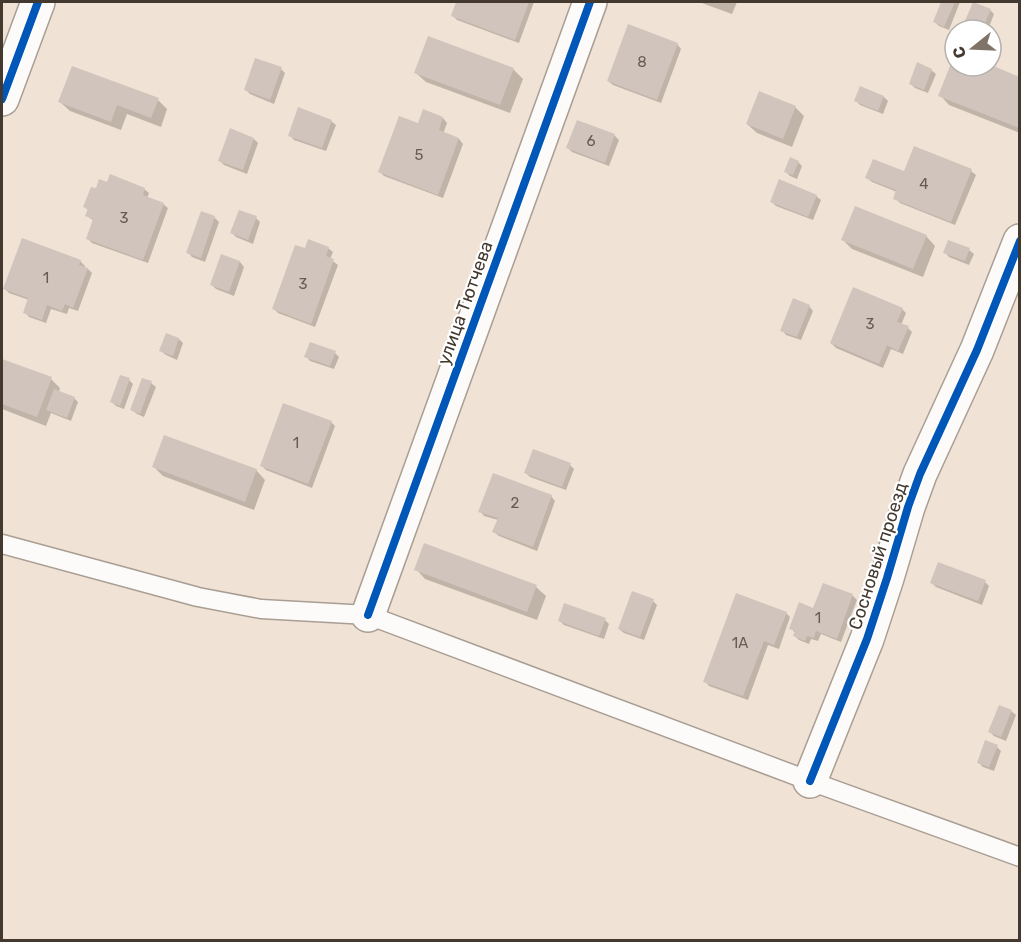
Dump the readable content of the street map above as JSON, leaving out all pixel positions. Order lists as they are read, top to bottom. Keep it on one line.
{"streets":{"street":["улица Тютчева","Сосновый проезд"]},"house_numbers":["8","6","5","4","3","1","3","3","1","2","1","1А"],"north":"left"}
